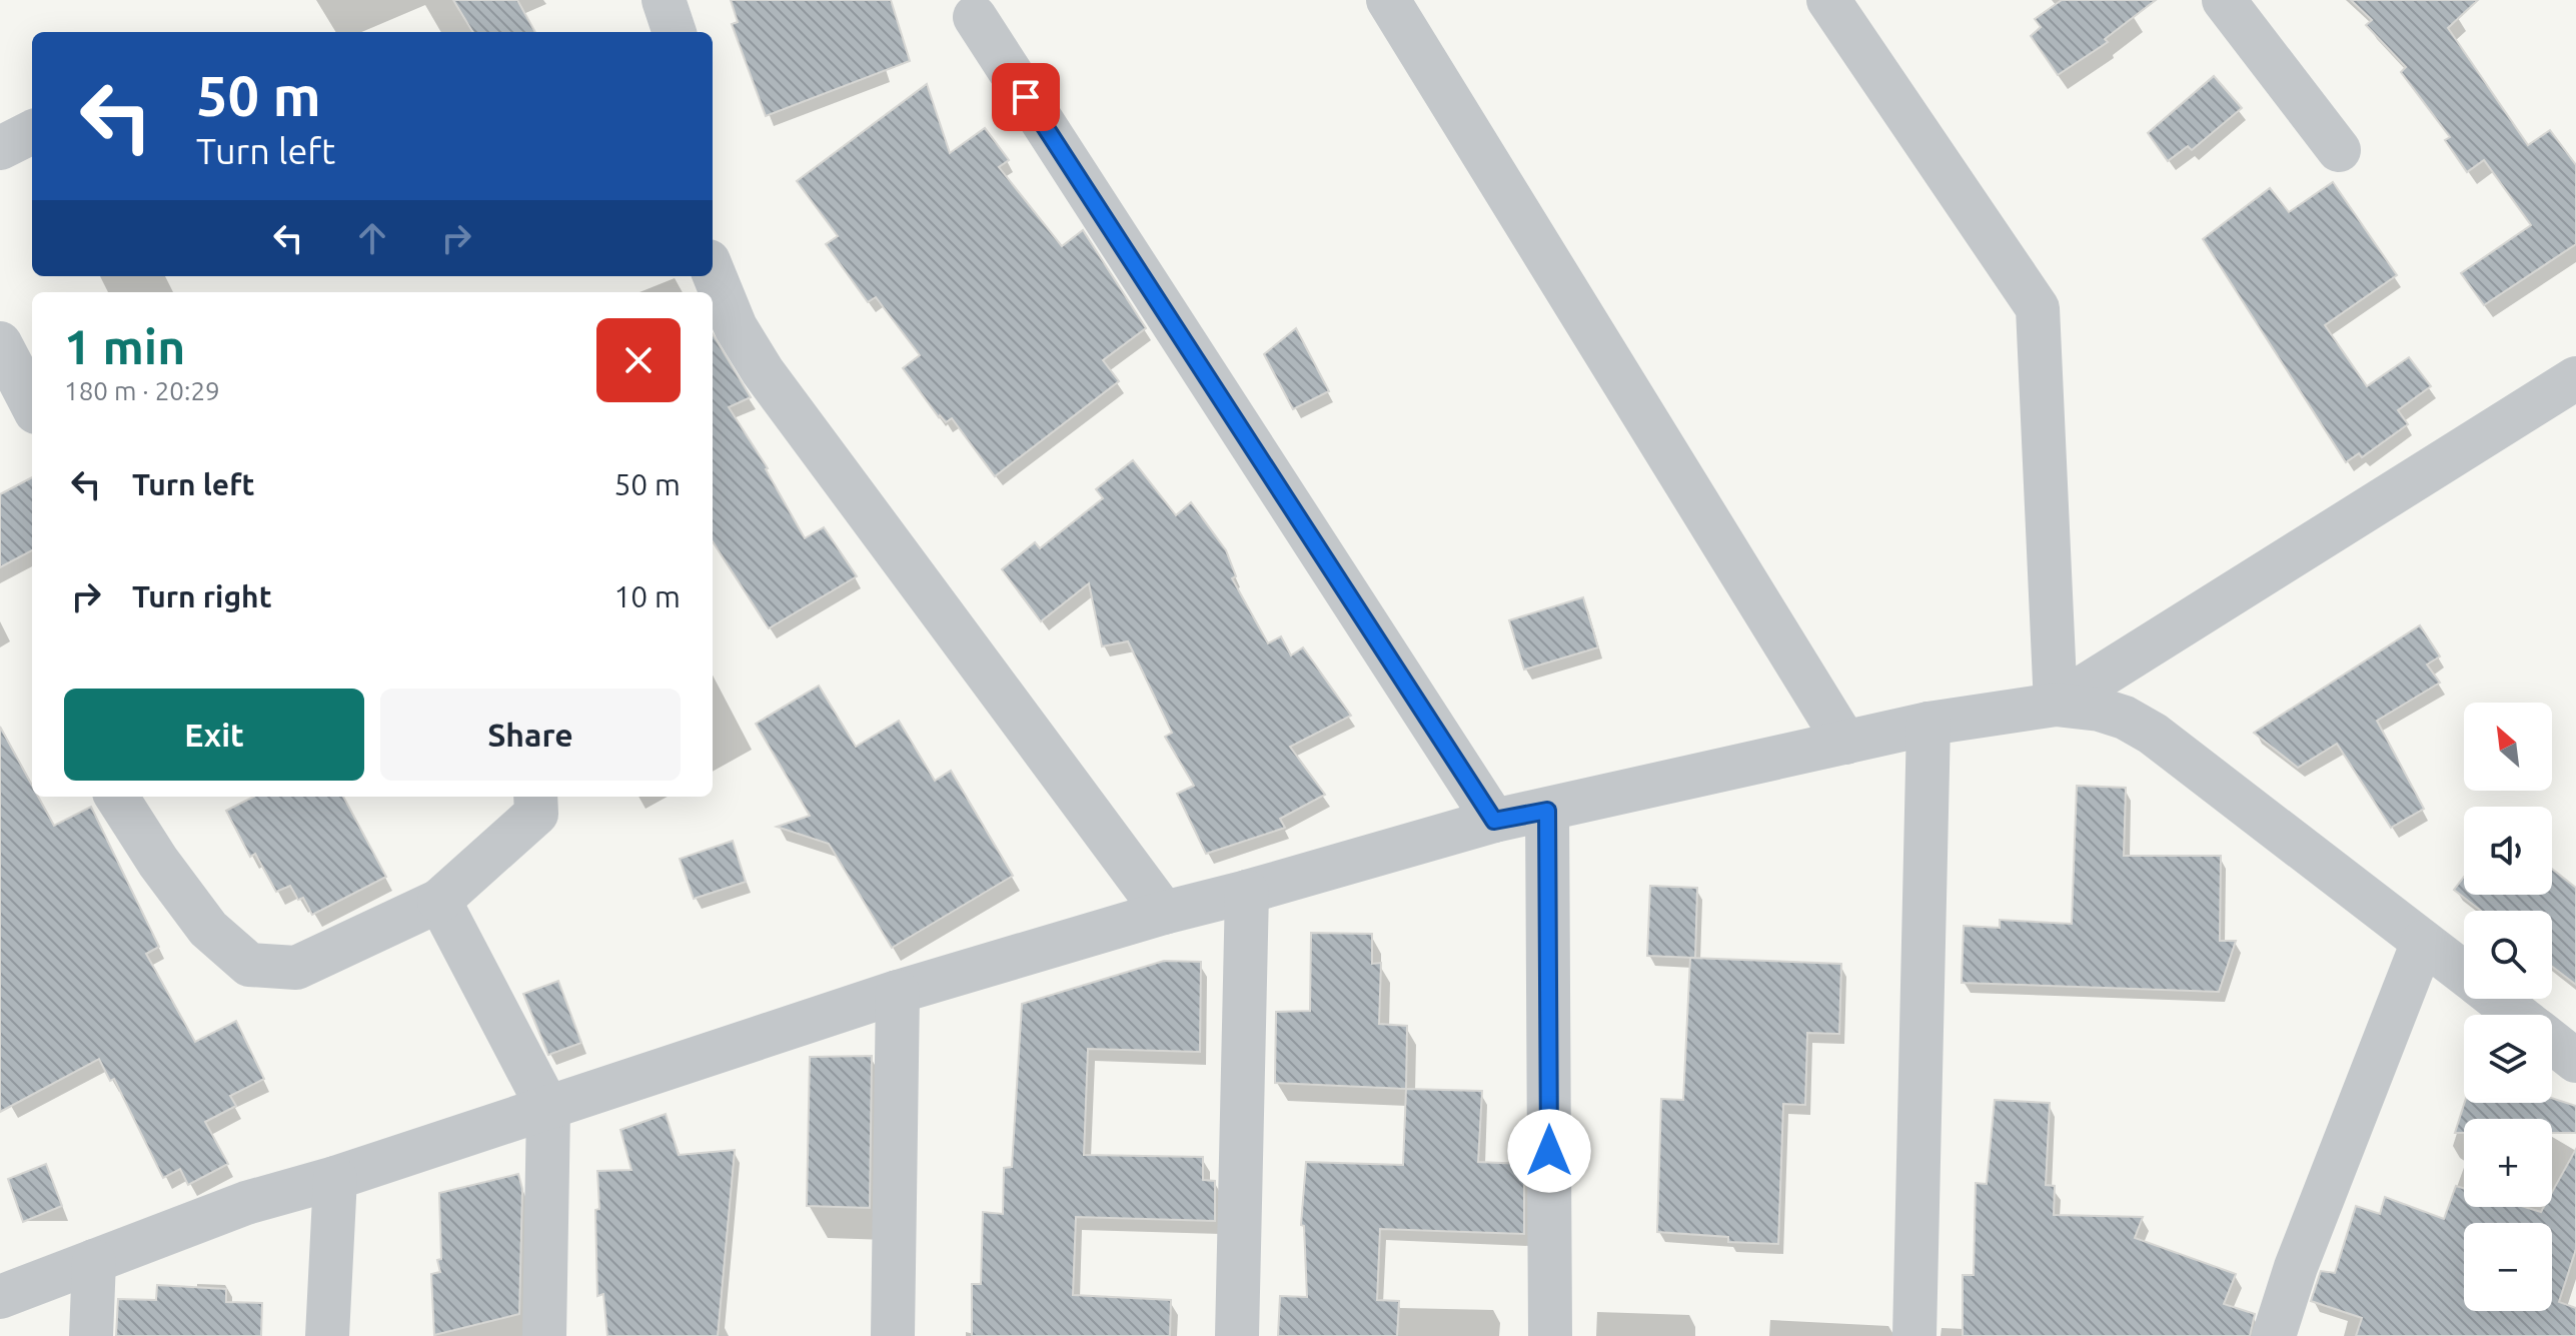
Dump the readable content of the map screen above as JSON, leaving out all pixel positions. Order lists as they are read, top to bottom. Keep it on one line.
{"north":"top left","page":{"turn":["50 m","Turn left"],"heading":["1 min","180 m · 20:29"],"list":[{"name":"Turn left","value":"50 m"},{"name":"Turn right","value":"10 m"}],"buttons":["Exit","Share"],"map_buttons":["+","−"]}}
